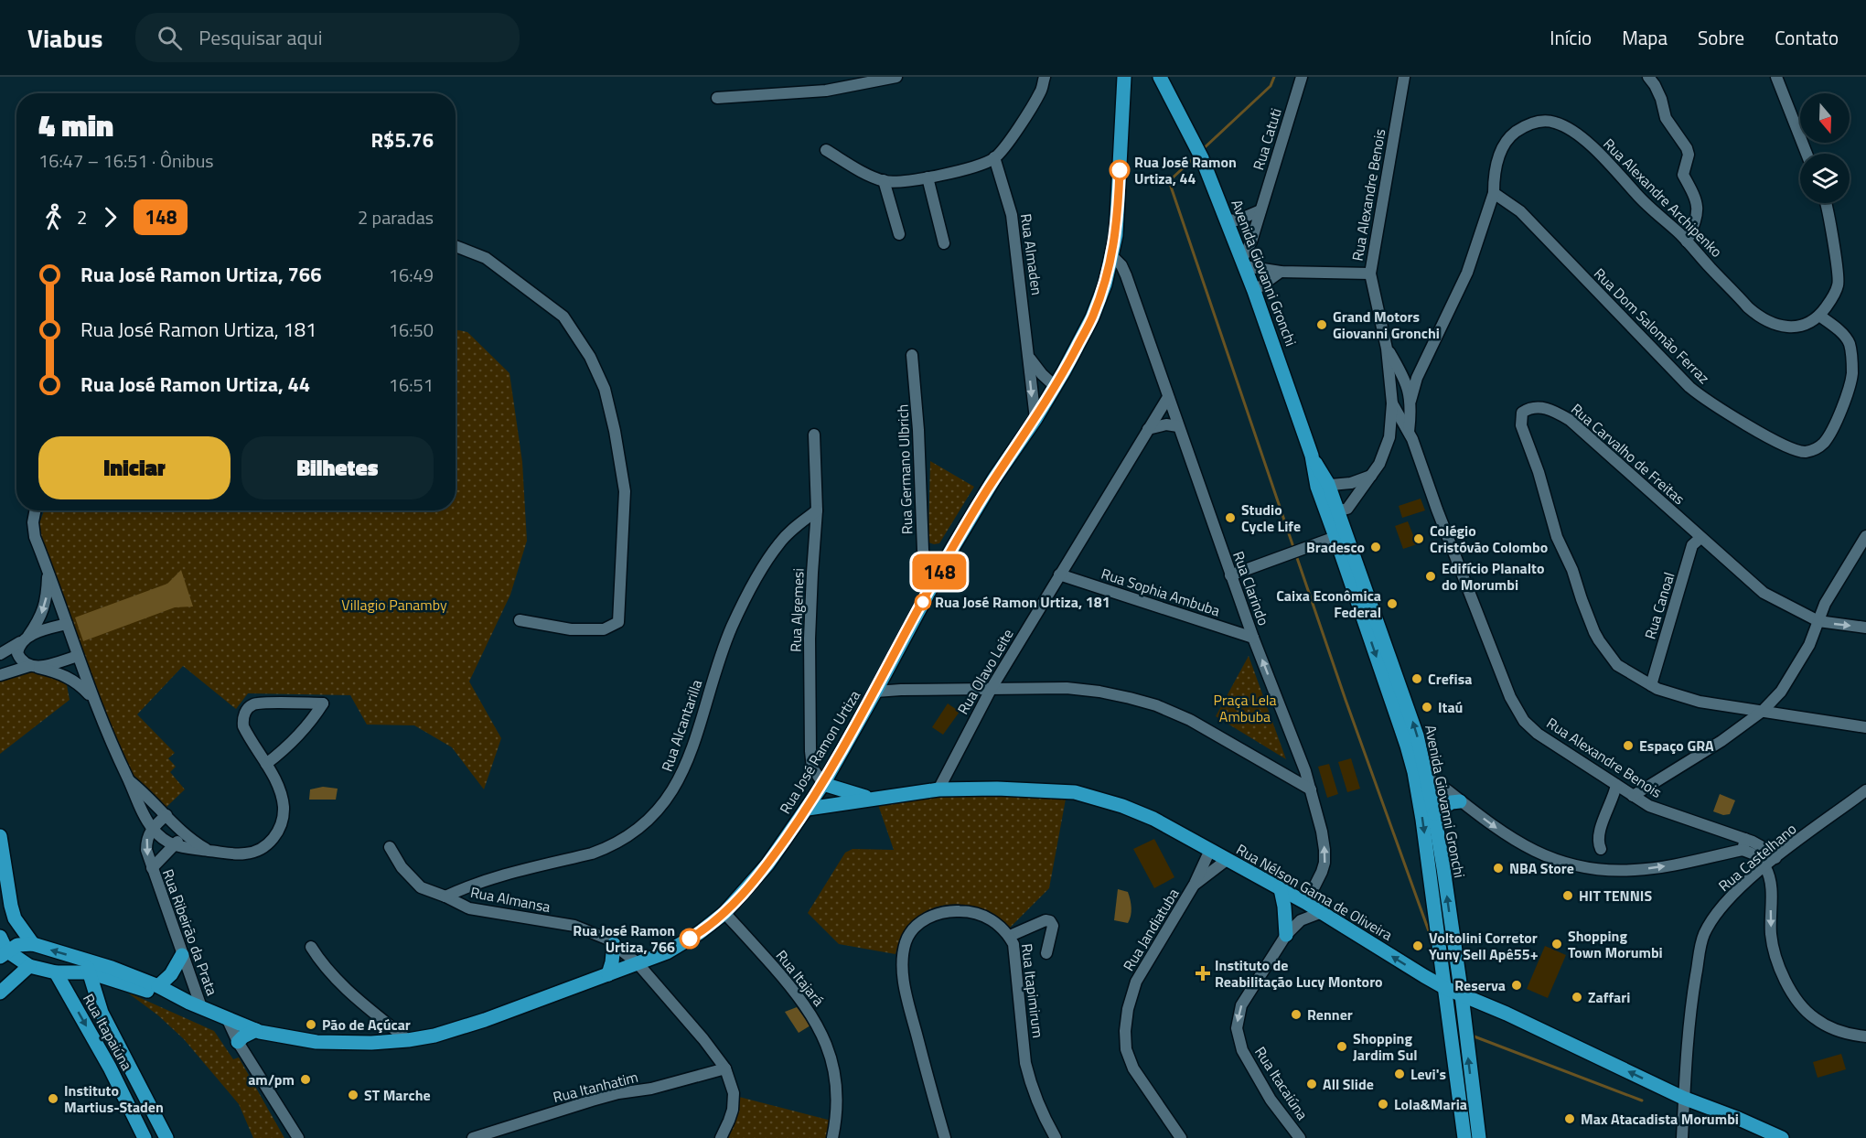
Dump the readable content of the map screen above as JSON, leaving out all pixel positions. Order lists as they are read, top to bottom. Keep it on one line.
{"streets":{"main road":["Avenida Giovanni Gronchi","Rua José Ramon Urtiza","Rua Nélson Gama de Oliveira","Rua Itapaiúna"],"street":["Rua Catuti","Rua Alexandre Benois","Rua Alexandre Archipenko","Rua Almaden","Rua Dom Salomão Ferraz","Rua Carvalho de Freitas","Rua Germano Ulbrich","Rua Clarindo","Rua Sophia Ambuba","Rua Canoal","Rua Algemesi","Rua Olavo Leite","Rua Alcantarilla","Rua Castelhano","Rua Almansa","Rua Jandiatuba","Rua Ribeirão da Prata","Rua Itajará","Rua Itapimirum","Rua Itacaiúna","Rua Itanhatim"]},"crossings":[["Rua Catuti","Avenida Giovanni Gronchi"],["Rua Alexandre Benois","Rua Alexandre Archipenko"],["Rua Alexandre Benois","Rua Castelhano"],["Rua Alexandre Archipenko","Rua Dom Salomão Ferraz"],["Rua Almaden","Rua José Ramon Urtiza"],["Avenida Giovanni Gronchi","Rua Nélson Gama de Oliveira"],["Rua Carvalho de Freitas","Rua Canoal"],["Rua Germano Ulbrich","Rua José Ramon Urtiza"],["Rua Clarindo","Rua Sophia Ambuba"],["Rua Clarindo","Rua Olavo Leite"],["Rua Clarindo","Rua José Ramon Urtiza"],["Rua Clarindo","Rua Nélson Gama de Oliveira"],["Rua Sophia Ambuba","Rua Olavo Leite"],["Rua Algemesi","Rua Alcantarilla"],["Rua Algemesi","Rua José Ramon Urtiza"],["Rua Algemesi","Rua Nélson Gama de Oliveira"],["Rua Olavo Leite","Rua Nélson Gama de Oliveira"],["Rua Alcantarilla","Rua Almansa"],["Rua José Ramon Urtiza","Rua Nélson Gama de Oliveira"],["Rua José Ramon Urtiza","Rua Almansa"],["Rua José Ramon Urtiza","Rua Ribeirão da Prata"],["Rua José Ramon Urtiza","Rua Itajará"],["Rua José Ramon Urtiza","Rua Itapaiúna"],["Rua Castelhano","Rua Nélson Gama de Oliveira"],["Rua Nélson Gama de Oliveira","Rua Jandiatuba"],["Rua Nélson Gama de Oliveira","Rua Itacaiúna"],["Rua Almansa","Rua Itanhatim"]],"one_way":["Rua Clarindo","Rua Itacaiúna"],"parks":["Villagio Panamby","Praça Lela Ambuba"],"places":{"other":["Rua José Ramon Urtiza, 44","Grand Motors Giovanni Gronchi","Studio Cycle Life","Colégio Cristóvão Colombo","Bradesco","Edifício Planalto do Morumbi","Rua José Ramon Urtiza, 181","Caixa Econômica Federal","Crefisa","Itaú","Espaço GRA","NBA Store","HIT TENNIS","Rua José Ramon Urtiza, 766","Shopping Town Morumbi","Voltolini Corretor Yuny Sell Apê55+","Reserva","Zaffari","Renner","Pão de Açúcar","Shopping Jardim Sul","Levi's","am/pm","All Slide","ST Marche","Instituto Martius-Staden","Lola&Maria","Max Atacadista Morumbi"],"health":["Instituto de Reabilitação Lucy Montoro"]},"lines":["bus line 148"],"north":"bottom","page":{"header":"Viabus","search":"Pesquisar aqui","nav":["Início","Mapa","Sobre","Contato"],"on_map":"148","heading":["4 min","16:47 – 16:51 · Ônibus","R$5.76"],"legs":["2","148","2 paradas"],"list":[{"name":"Rua José Ramon Urtiza, 766","value":"16:49"},{"name":"Rua José Ramon Urtiza, 181","value":"16:50"},{"name":"Rua José Ramon Urtiza, 44","value":"16:51"}],"buttons":["Iniciar","Bilhetes"]}}
